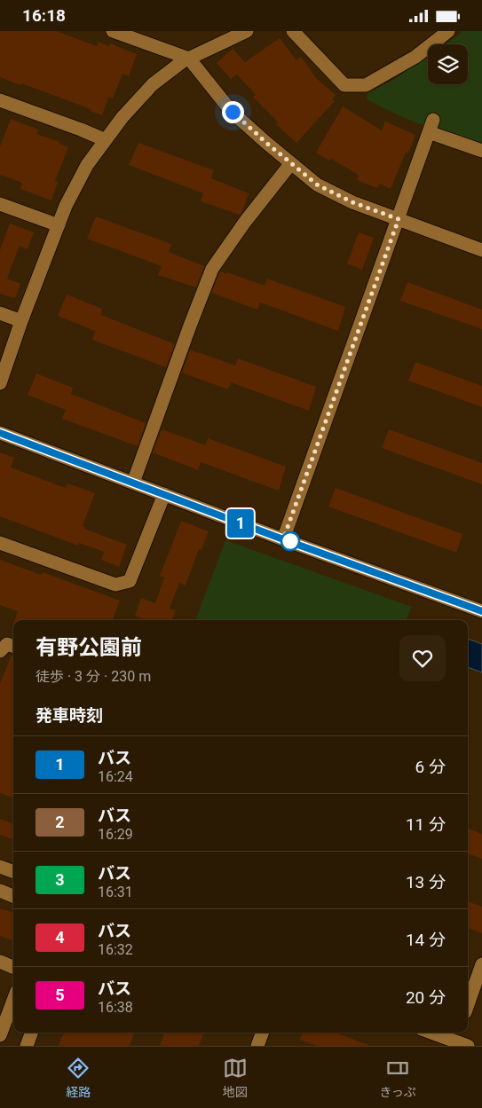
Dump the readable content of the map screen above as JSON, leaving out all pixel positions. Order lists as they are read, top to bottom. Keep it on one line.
{"lines":["bus line 1"],"page":{"status":"16:18","on_map":"1","heading":[["有野公園前","徒歩 · 3 分 · 230 m"],"発車時刻"],"list":[{"mark":"1","name":"バス","note":"16:24","value":"6 分"},{"mark":"2","name":"バス","note":"16:29","value":"11 分"},{"mark":"3","name":"バス","note":"16:31","value":"13 分"},{"mark":"4","name":"バス","note":"16:32","value":"14 分"},{"mark":"5","name":"バス","note":"16:38","value":"20 分"}],"tabs":["経路","地図","きっぷ"]}}
